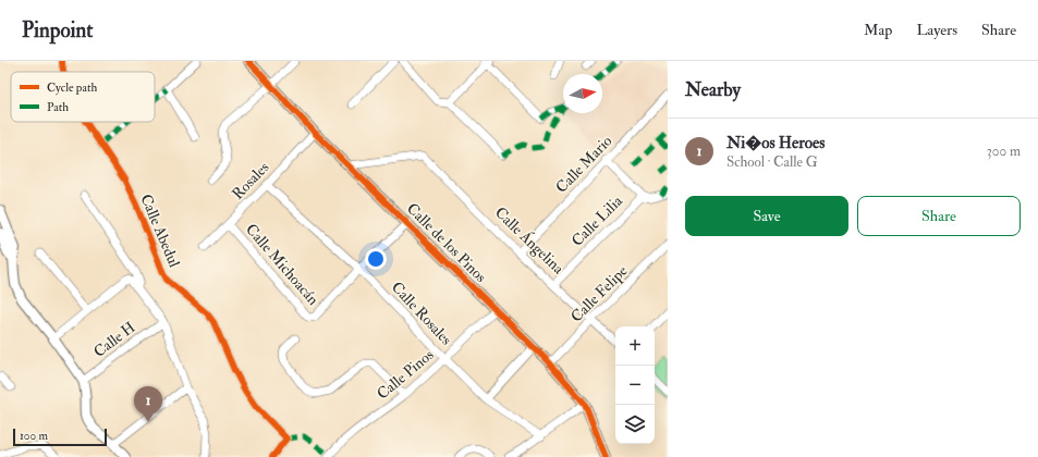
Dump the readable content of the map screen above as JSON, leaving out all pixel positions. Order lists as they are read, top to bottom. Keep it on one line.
{"streets":{"street":["Calle Mario","Rosales","Calle Lilia","Calle Abedul","Calle Ángelina","Calle de los Pinos","Calle Michoacán","Calle Felipe","Calle Rosales","Calle H","Calle Pinos"]},"crossings":[["Calle Mario","Calle Ángelina"],["Rosales","Calle de los Pinos"],["Rosales","Calle Michoacán"],["Rosales","Calle Rosales"],["Calle Lilia","Calle Ángelina"],["Calle Ángelina","Calle de los Pinos"],["Calle Ángelina","Calle Felipe"],["Calle de los Pinos","Calle Michoacán"],["Calle de los Pinos","Calle Felipe"],["Calle de los Pinos","Calle Pinos"],["Calle Michoacán","Calle Rosales"],["Calle Rosales","Calle Pinos"]],"legend":["Cycle path","Path"],"scale_bar":"100 m","north":"right","page":{"header":"Pinpoint","nav":["Map","Layers","Share"],"heading":"Nearby","list":[{"mark":"1","name":"Ni�os Heroes","note":"School · Calle G","value":"300 m"}],"buttons":["Save","Share"],"map_buttons":["+","−"],"pins":"1","scale":"100 m"}}
